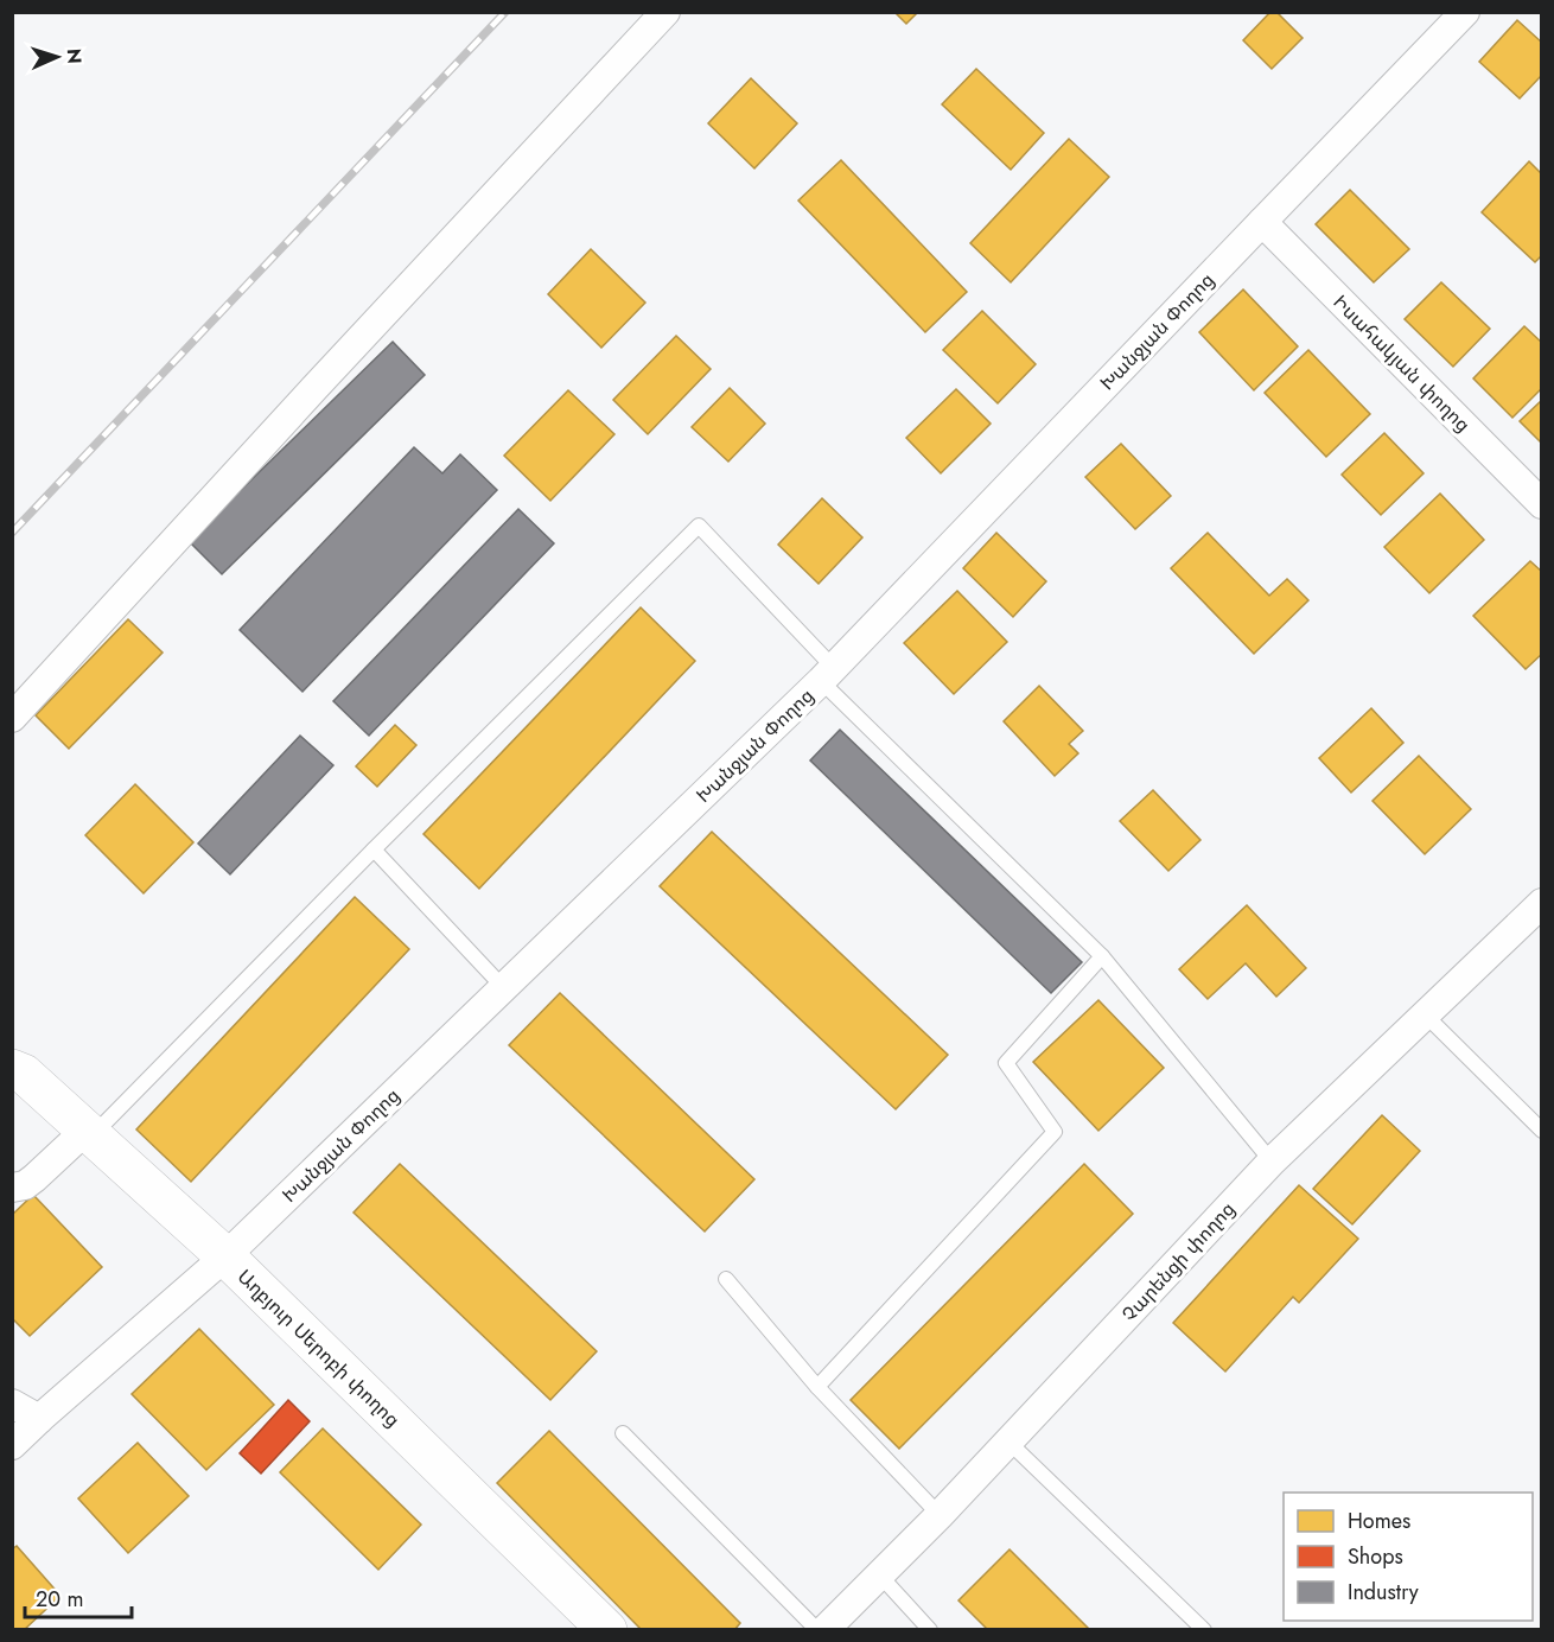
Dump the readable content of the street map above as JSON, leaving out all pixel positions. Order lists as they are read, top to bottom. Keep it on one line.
{"streets":{"main road":["Աղբյուր Սերոբի փողոց"],"street":["Խանջյան Փողոց","Իսահակյան փողոց","Չարենցի փողոց"]},"crossings":[["Խանջյան Փողոց","Իսահակյան փողոց"],["Խանջյան Փողոց","Աղբյուր Սերոբի փողոց"]],"legend":["Homes","Shops","Industry"],"scale_bar":"20 m","north":"right"}
